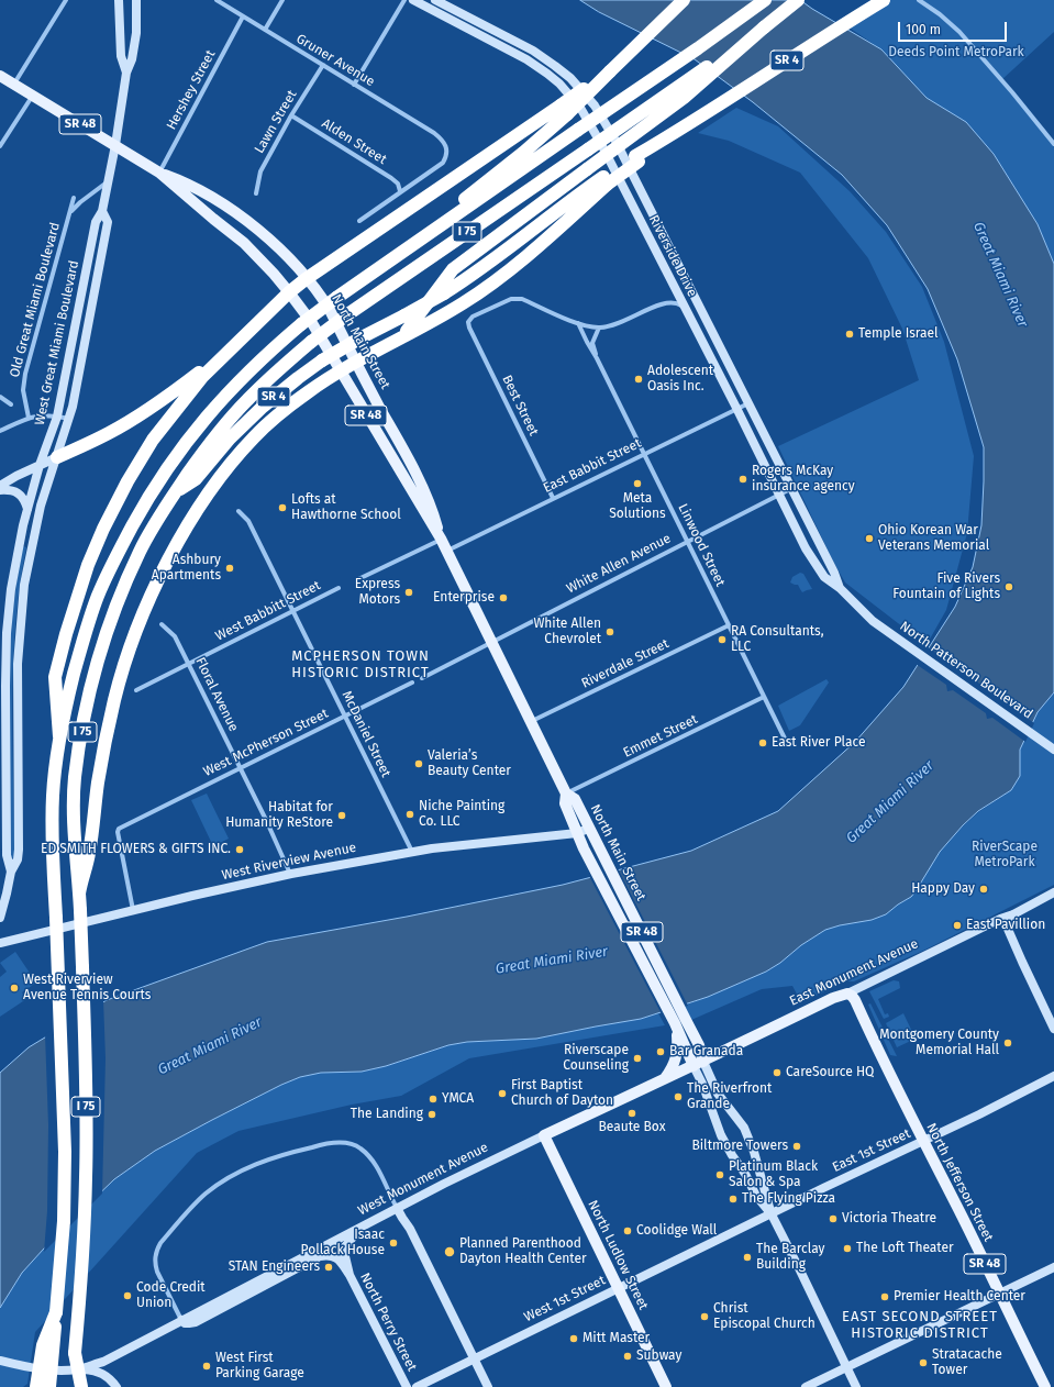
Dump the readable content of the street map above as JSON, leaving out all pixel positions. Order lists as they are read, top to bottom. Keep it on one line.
{"streets":{"highway":["SR 4","I 75"],"main road":["SR 48","Riverside Drive","North Main Street","West Great Miami Boulevard","North Patterson Boulevard","West Riverview Avenue","East Monument Avenue","East 1st Street","West Monument Avenue","North Jefferson Street","North Ludlow Street","West 1st Street","North Perry Street"],"street":["Gruner Avenue","Hershey Street","Lawn Street","Alden Street","Old Great Miami Boulevard","Best Street","East Babbit Street","Linwood Street","White Allen Avenue","West Babbitt Street","Riverdale Street","Floral Avenue","McDaniel Street","Emmet Street","West McPherson Street"]},"crossings":[["Gruner Avenue","Hershey Street"],["Gruner Avenue","Lawn Street"],["Gruner Avenue","Alden Street"],["SR 4","I 75"],["Hershey Street","North Main Street"],["Lawn Street","Alden Street"],["SR 48","North Main Street"],["SR 48","East Monument Avenue"],["SR 48","West Monument Avenue"],["Riverside Drive","East Babbit Street"],["Riverside Drive","White Allen Avenue"],["Riverside Drive","North Patterson Boulevard"],["Old Great Miami Boulevard","West Great Miami Boulevard"],["North Main Street","West Great Miami Boulevard"],["North Main Street","East Babbit Street"],["North Main Street","White Allen Avenue"],["North Main Street","Riverdale Street"],["North Main Street","Emmet Street"],["North Main Street","West Riverview Avenue"],["North Main Street","East Monument Avenue"],["North Main Street","East 1st Street"],["North Main Street","West 1st Street"],["Best Street","East Babbit Street"],["Best Street","Linwood Street"],["East Babbit Street","Linwood Street"],["Linwood Street","White Allen Avenue"],["Linwood Street","Riverdale Street"],["Linwood Street","Emmet Street"],["West Babbitt Street","Floral Avenue"],["West Babbitt Street","McDaniel Street"],["Floral Avenue","West McPherson Street"],["Floral Avenue","West Riverview Avenue"],["McDaniel Street","West McPherson Street"],["McDaniel Street","West Riverview Avenue"],["West McPherson Street","West Riverview Avenue"],["East Monument Avenue","West Monument Avenue"],["East Monument Avenue","North Jefferson Street"],["East 1st Street","North Jefferson Street"],["East 1st Street","West 1st Street"],["West Monument Avenue","North Ludlow Street"],["West Monument Avenue","North Perry Street"],["North Ludlow Street","West 1st Street"]],"districts":["MCPHERSON TOWN HISTORIC DISTRICT","EAST SECOND STREET HISTORIC DISTRICT"],"water":["Great Miami River"],"parks":["Deeds Point MetroPark","RiverScape MetroPark"],"places":["Temple Israel","Adolescent Oasis Inc.","Rogers McKay insurance agency","Meta Solutions","Lofts at Hawthorne School","Ohio Korean War Veterans Memorial","Ashbury Apartments","Five Rivers Fountain of Lights","Express Motors","Enterprise","White Allen Chevrolet","RA Consultants, LLC","East River Place","Valeria’s Beauty Center","Niche Painting Co. LLC","Habitat for Humanity ReStore","ED SMITH FLOWERS & GIFTS INC.","Happy Day","East Pavillion","West Riverview Avenue Tennis Courts","Montgomery County Memorial Hall","Bar Granada","Riverscape Counseling","CareSource HQ","First Baptist Church of Dayton","The Riverfront Grande","YMCA","Beaute Box","The Landing","Biltmore Towers","Platinum Black Salon & Spa","The Flying Pizza","Victoria Theatre","Coolidge Wall","Isaac Pollack House","The Loft Theater","Planned Parenthood Dayton Health Center","The Barclay Building","STAN Engineers","Code Credit Union","Premier Health Center","Christ Episcopal Church","Mitt Master","Subway","Stratacache Tower","West First Parking Garage"],"scale_bar":"100 m"}
